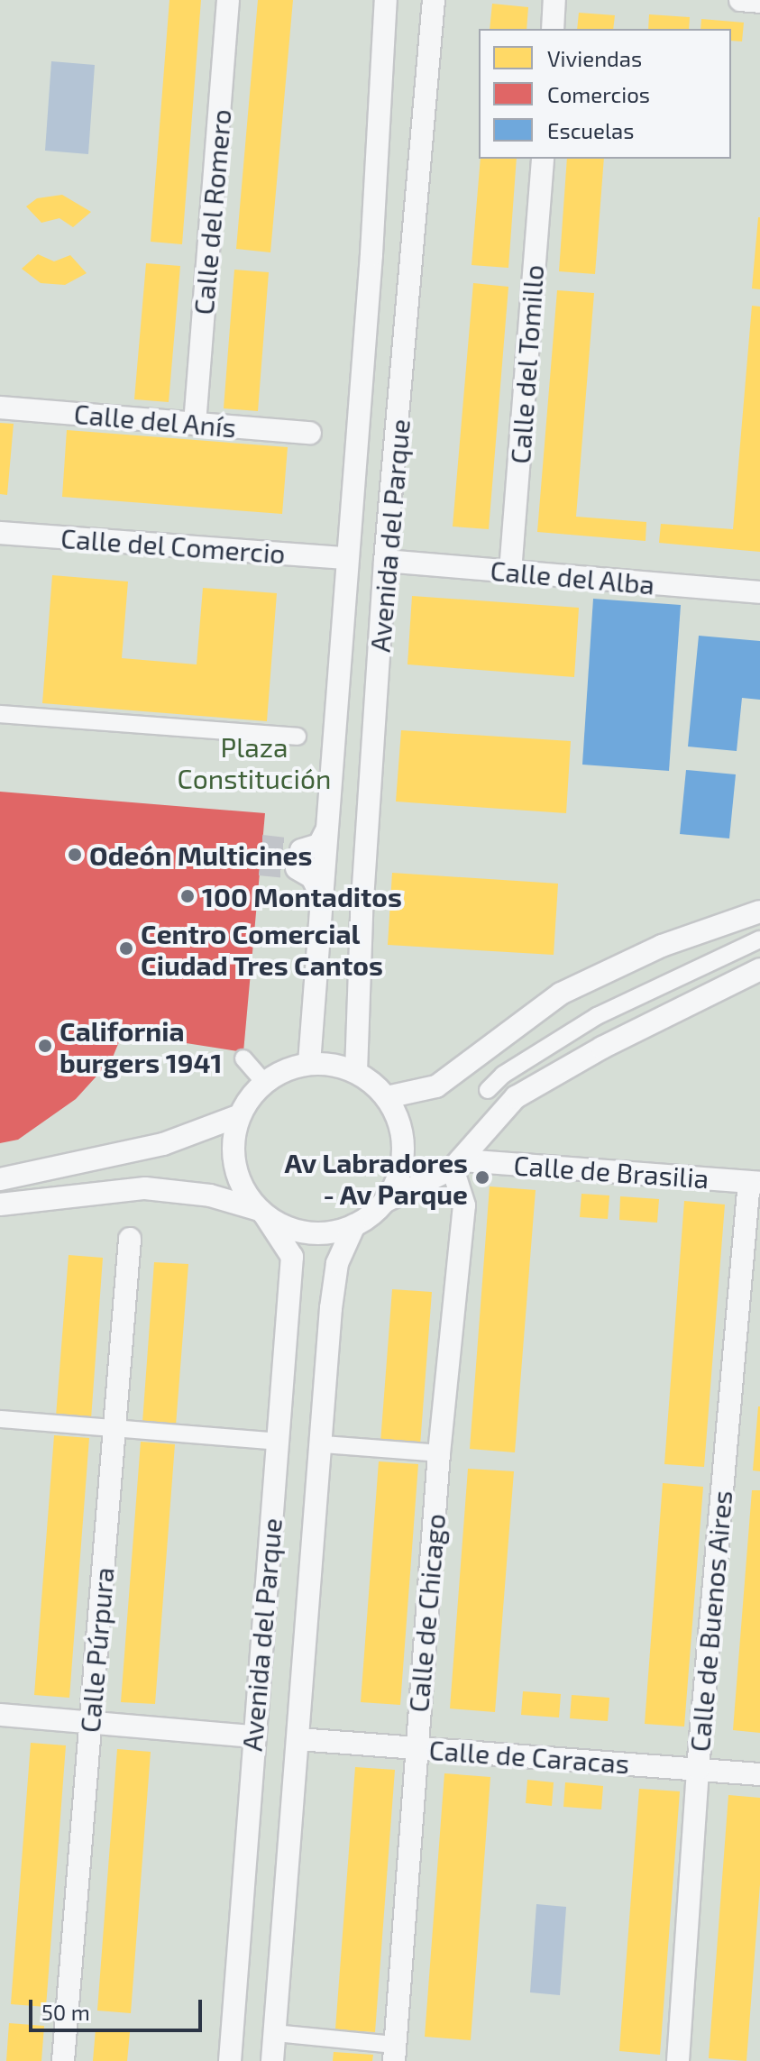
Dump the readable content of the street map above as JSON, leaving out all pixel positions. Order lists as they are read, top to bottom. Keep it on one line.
{"streets":{"street":["Calle del Romero","Calle del Tomillo","Calle del Anís","Avenida del Parque","Calle del Comercio","Calle del Alba","Calle de Brasilia","Calle de Chicago","Calle de Buenos Aires","Calle Púrpura","Calle de Caracas"]},"crossings":[["Calle del Romero","Calle del Anís"],["Calle del Tomillo","Calle del Alba"],["Avenida del Parque","Calle del Comercio"],["Avenida del Parque","Calle del Alba"],["Avenida del Parque","Calle de Caracas"],["Calle de Brasilia","Calle de Chicago"],["Calle de Brasilia","Calle de Buenos Aires"],["Calle de Chicago","Calle de Caracas"],["Calle de Buenos Aires","Calle de Caracas"]],"parks":["Plaza Constitución"],"places":["Odeón Multicines","100 Montaditos","Centro Comercial Ciudad Tres Cantos","California burgers 1941","Av Labradores - Av Parque"],"legend":["Viviendas","Comercios","Escuelas"],"scale_bar":"50 m"}
